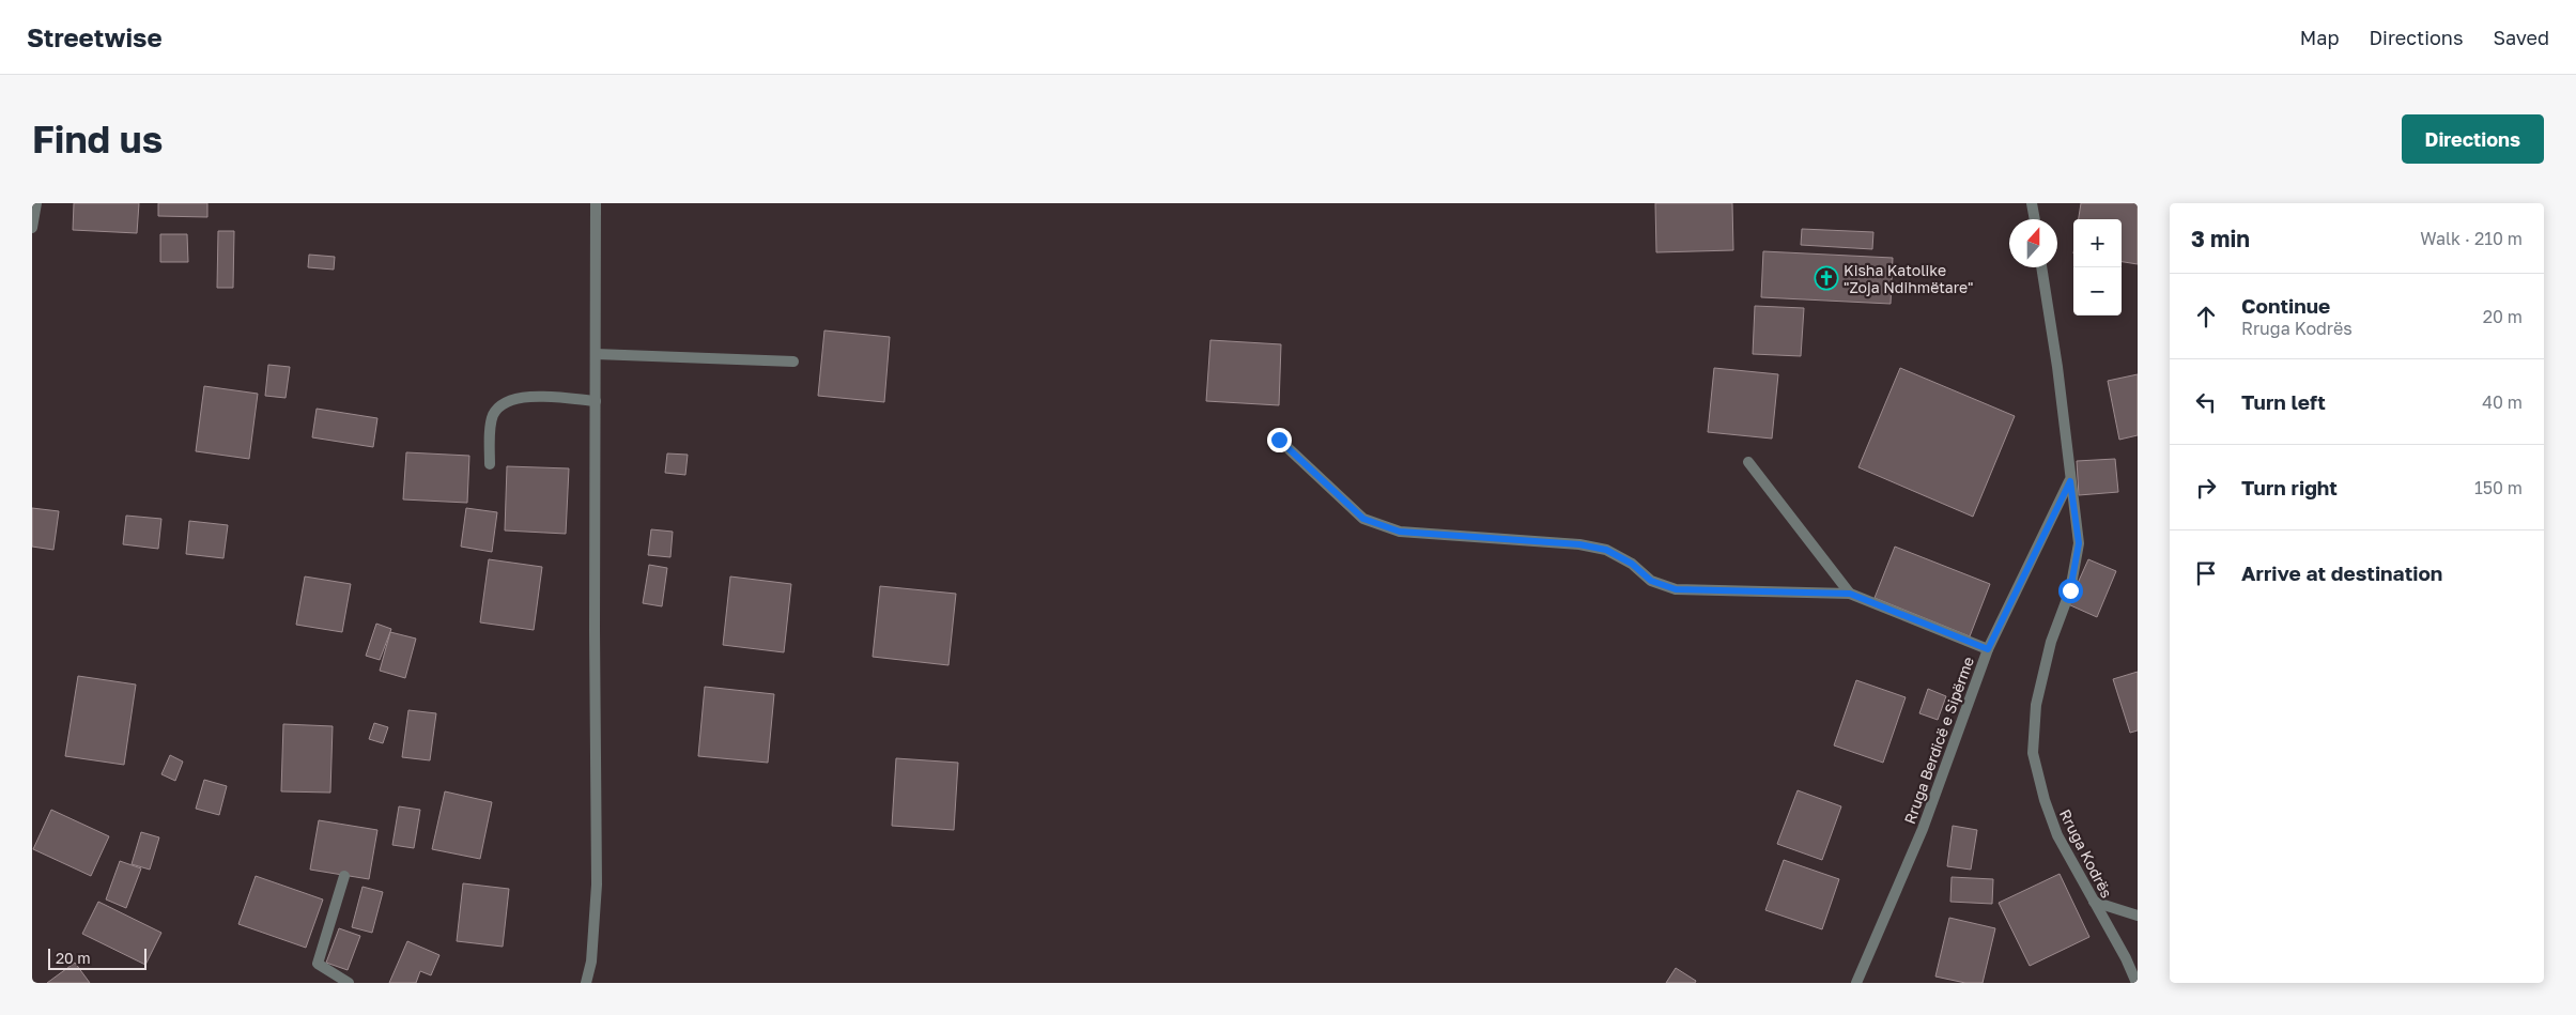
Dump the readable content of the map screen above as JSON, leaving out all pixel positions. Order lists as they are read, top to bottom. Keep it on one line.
{"streets":{"street":["Rruga Berdicë e Sipërme","Rruga Kodrës"]},"crossings":[["Rruga Berdicë e Sipërme","Rruga Kodrës"]],"places":{"church":["Kisha Katolike \"Zoja Ndihmëtare\""]},"scale_bar":"20 m","north":"top","page":{"header":"Streetwise","nav":["Map","Directions","Saved"],"buttons":"Directions","title":"Find us","heading":["3 min","Walk · 210 m"],"map_buttons":["+","−"],"list":[["Continue","Rruga Kodrës","20 m"],["Turn left","40 m"],["Turn right","150 m"],"Arrive at destination"],"scale":"20 m"}}
